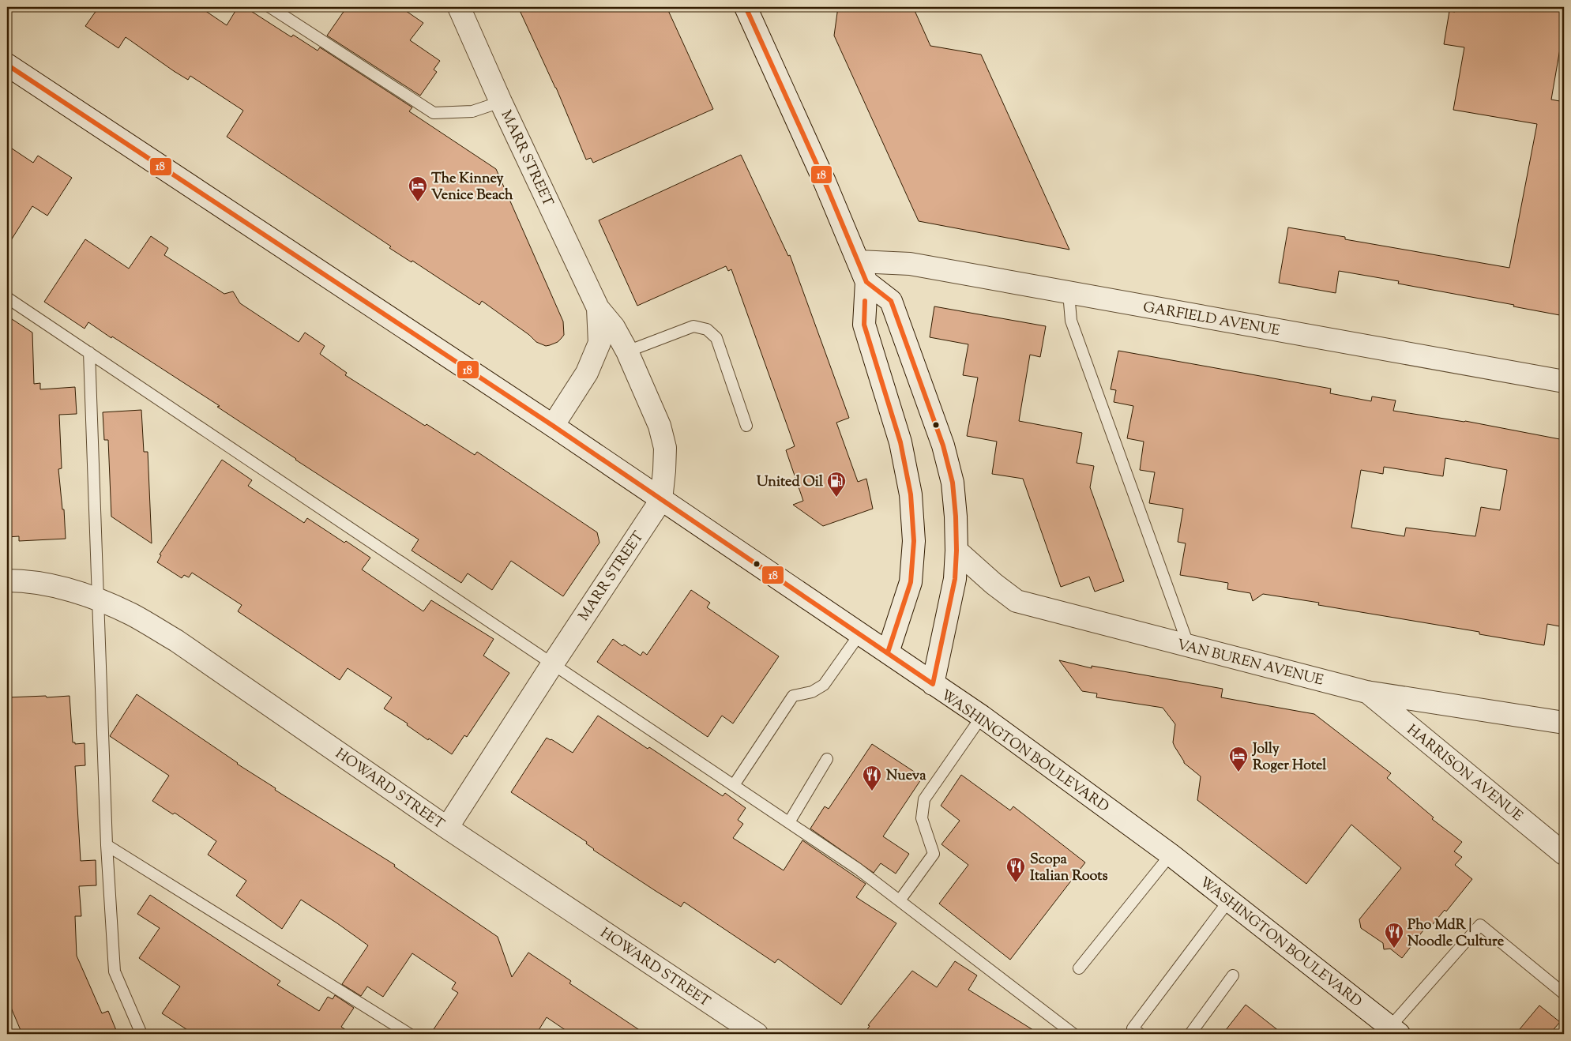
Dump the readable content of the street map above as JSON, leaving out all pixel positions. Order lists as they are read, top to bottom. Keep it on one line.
{"streets":{"street":["MARR STREET","GARFIELD AVENUE","VAN BUREN AVENUE","WASHINGTON BOULEVARD","HARRISON AVENUE","HOWARD STREET"]},"crossings":[["MARR STREET","WASHINGTON BOULEVARD"],["MARR STREET","HOWARD STREET"],["VAN BUREN AVENUE","HARRISON AVENUE"]],"places":{"hotel":["The Kinney Venice Beach","Jolly Roger Hotel"],"fuel station":["United Oil"],"restaurant":["Nueva","Scopa Italian Roots","Pho MdR | Noodle Culture"]},"lines":["transit line 18"]}
